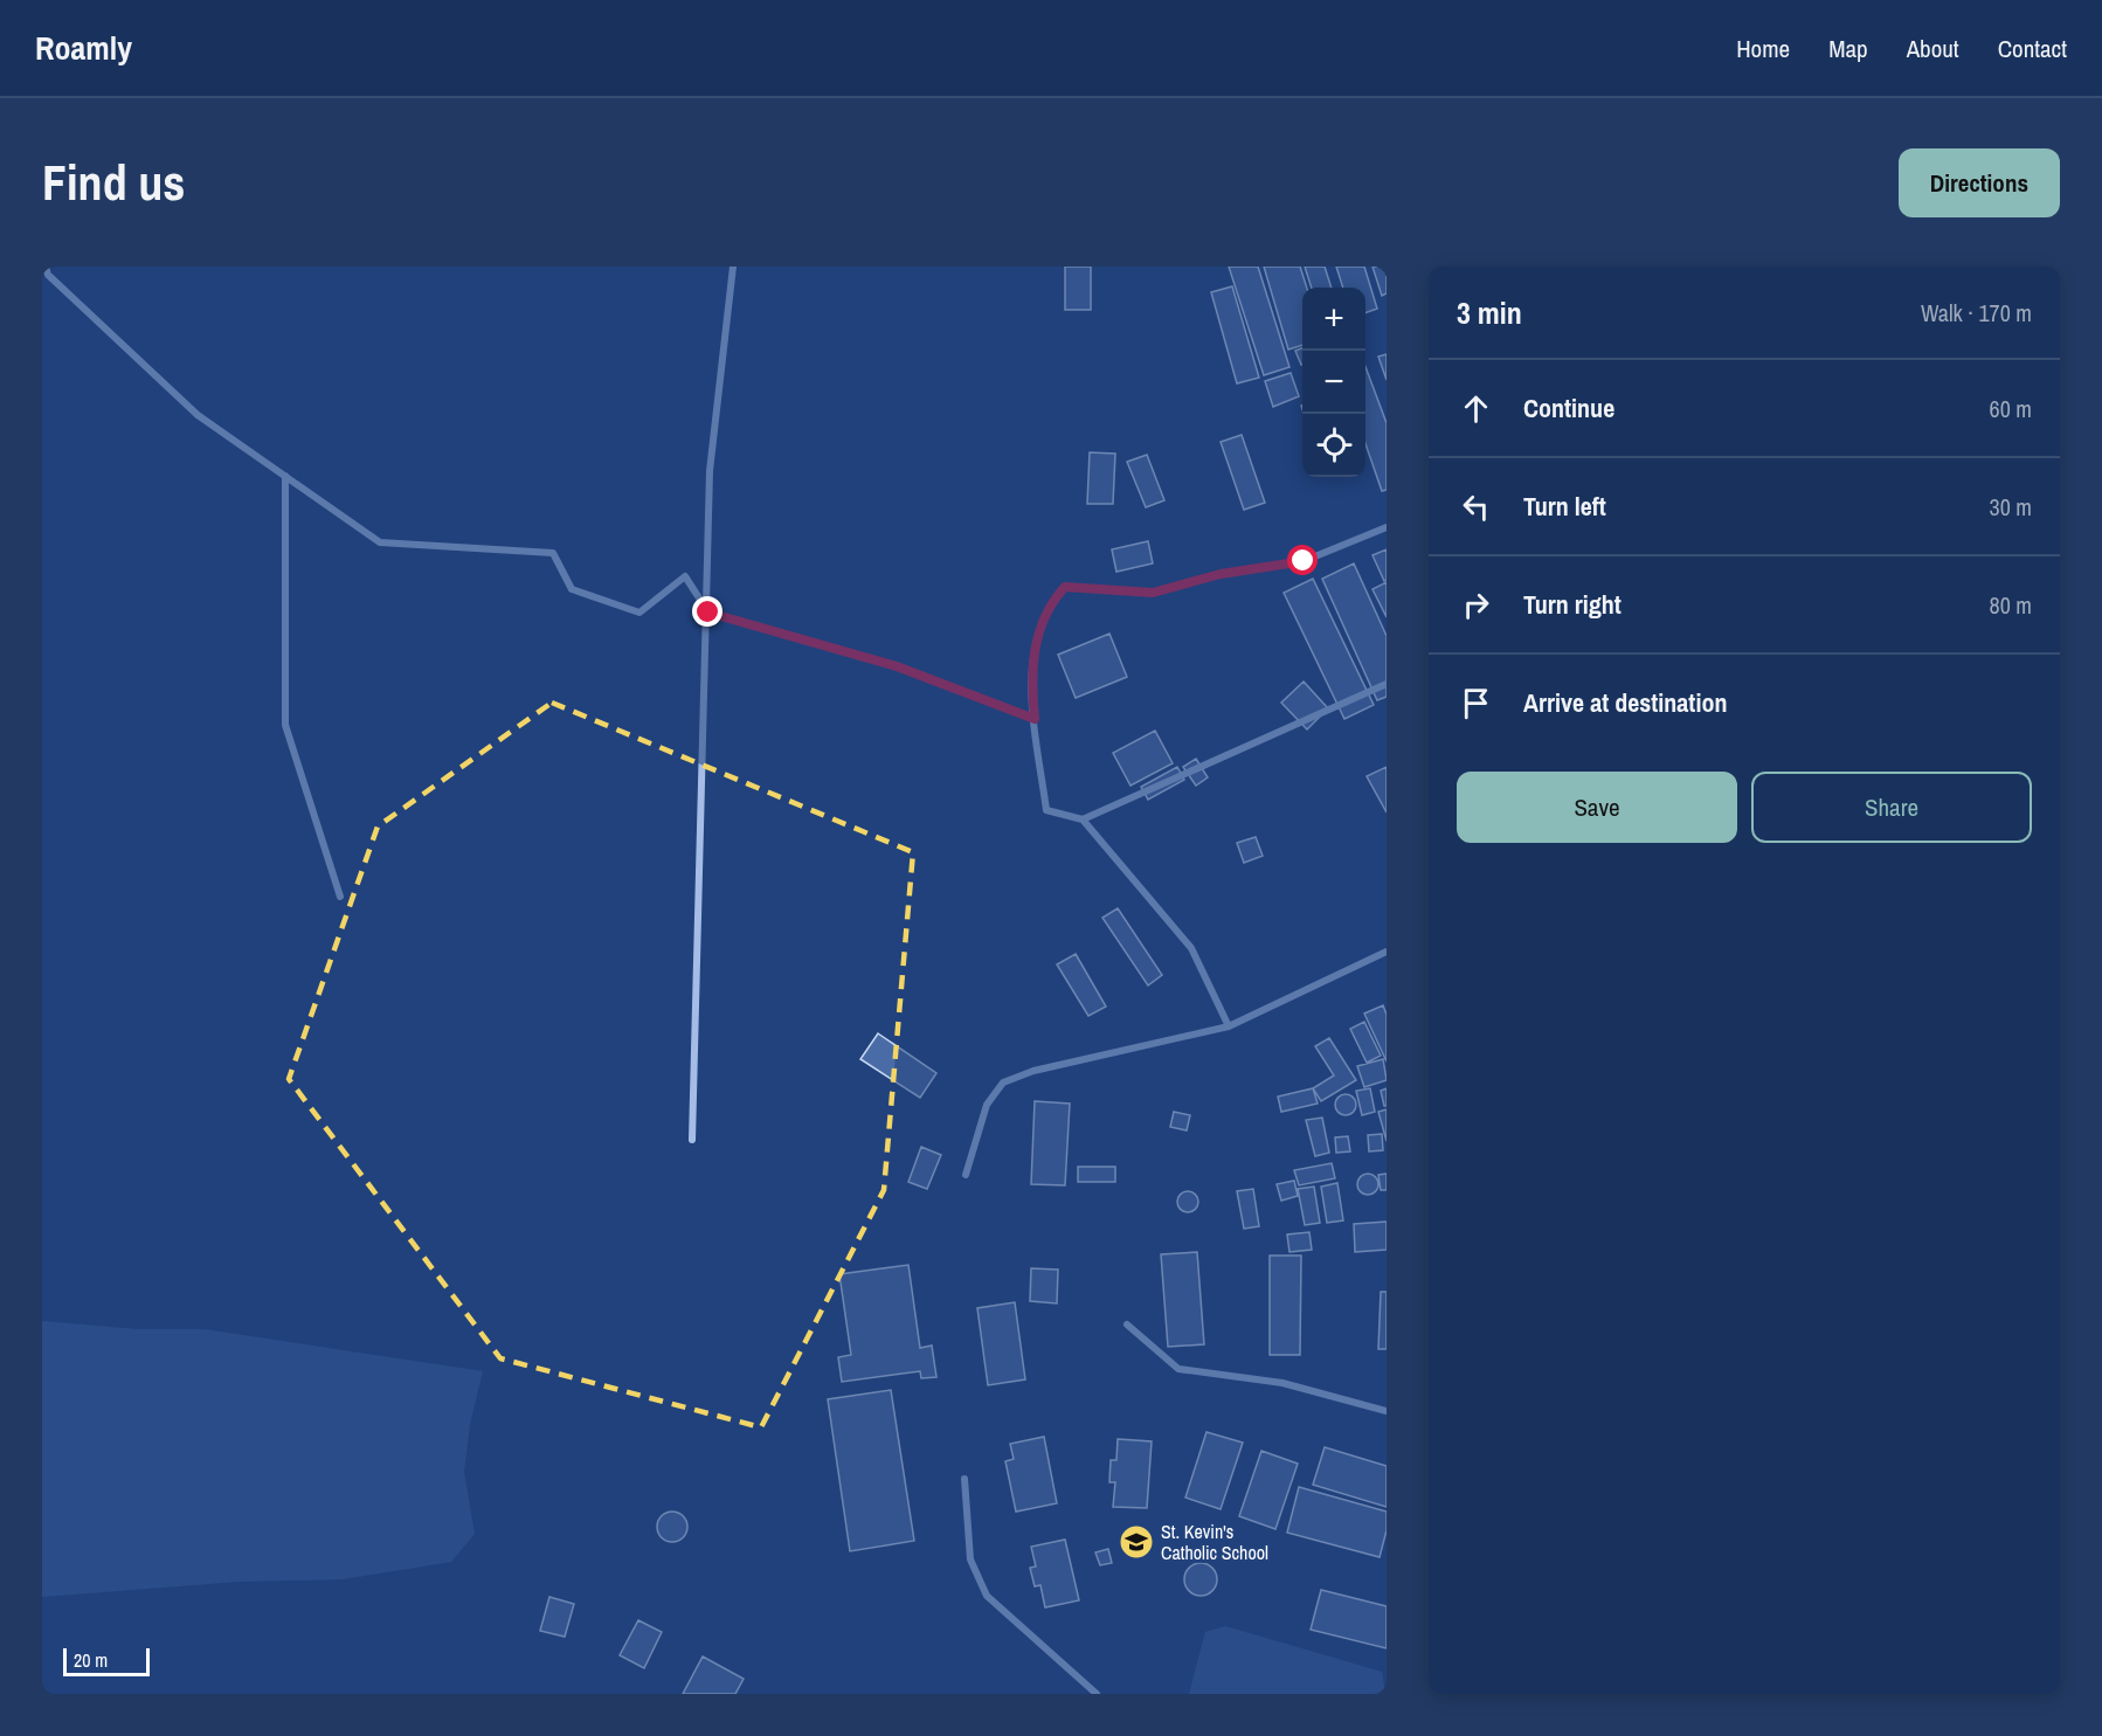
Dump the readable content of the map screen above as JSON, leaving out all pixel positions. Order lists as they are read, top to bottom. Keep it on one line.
{"places":{"school or university":["St. Kevin's Catholic School"]},"scale_bar":"20 m","page":{"header":"Roamly","nav":["Home","Map","About","Contact"],"buttons":["Directions",["Save","Share"]],"title":"Find us","heading":["3 min","Walk · 170 m"],"map_buttons":["+","−"],"list":[["Continue","60 m"],["Turn left","30 m"],["Turn right","80 m"],"Arrive at destination"],"scale":"20 m"}}
